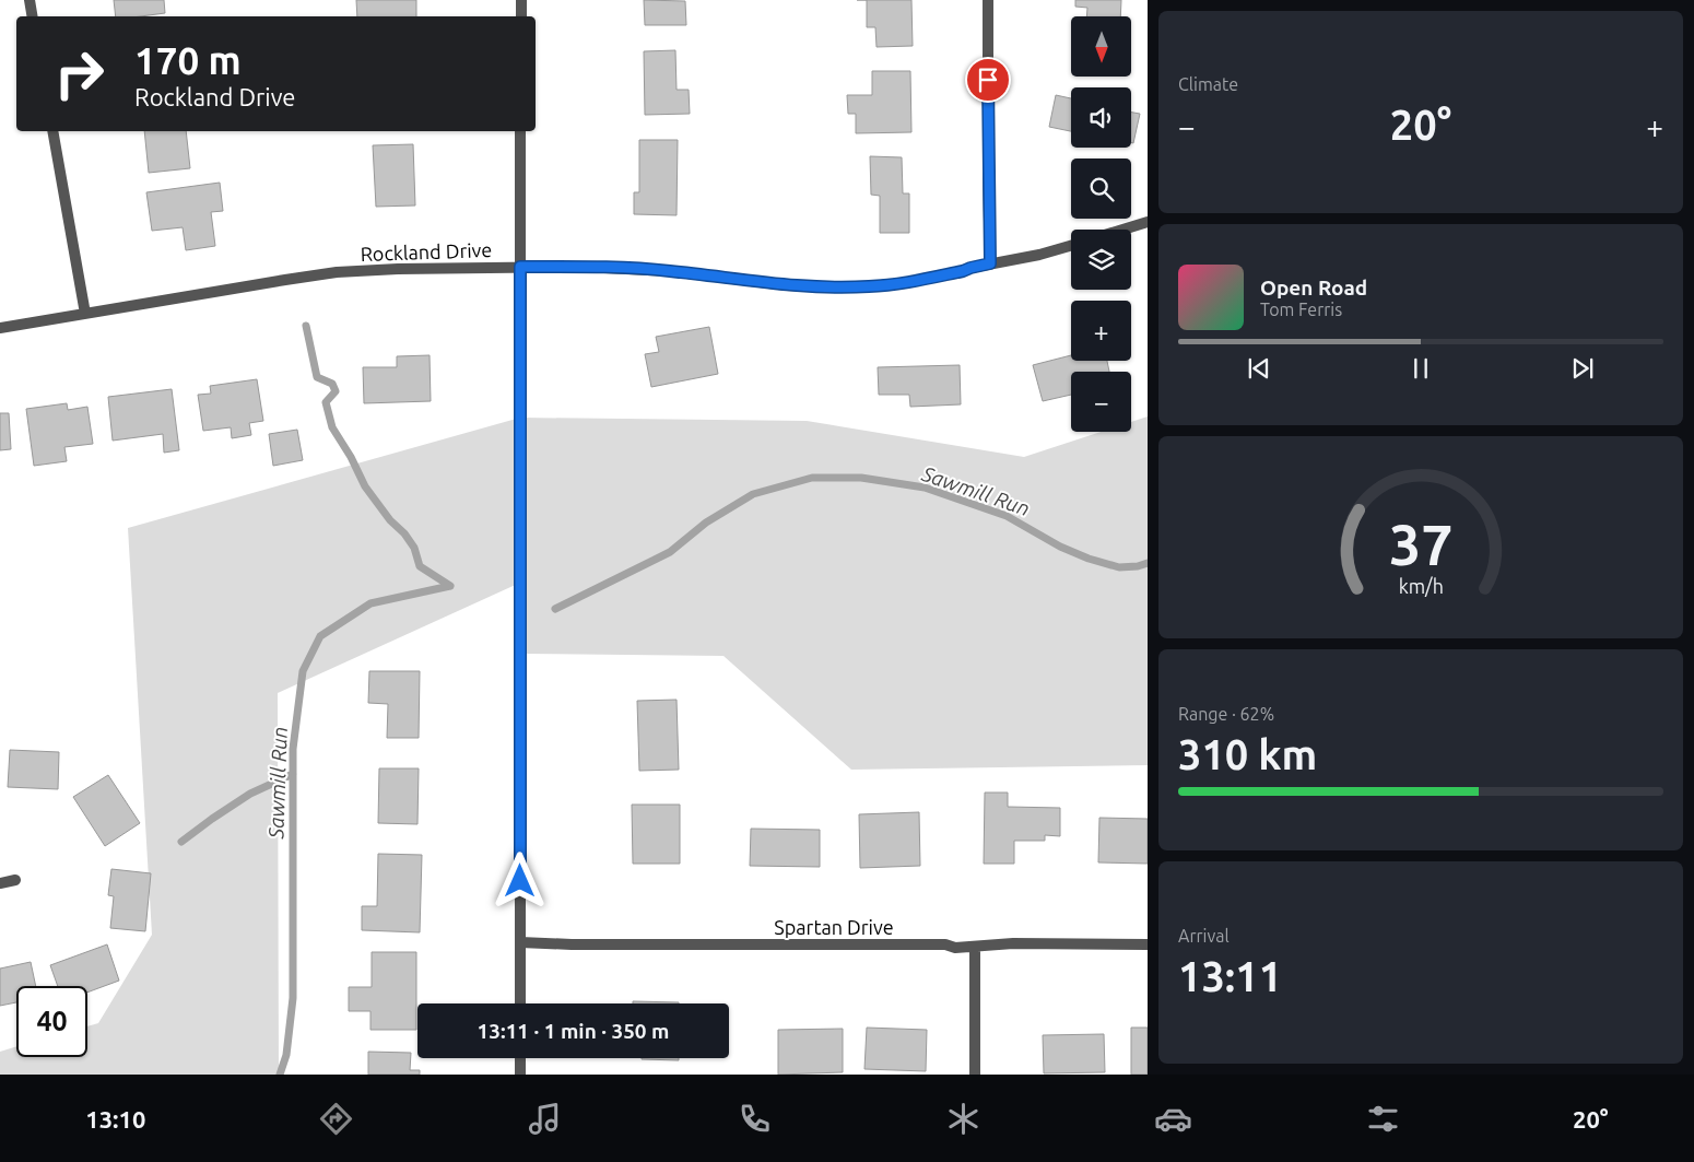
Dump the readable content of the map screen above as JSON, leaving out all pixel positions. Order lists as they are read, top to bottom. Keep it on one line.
{"streets":{"street":["Rockland Drive","Spartan Drive"]},"water":["Sawmill Run"],"north":"bottom","page":{"tile":["Climate",["Range · 62%","310 km"],["Arrival","13:11"]],"map_buttons":["+","−"],"turn":["170 m","Rockland Drive"],"heat":["−","20°","+"],"song":["Open Road","Tom Ferris"],"limit":"40","trip":"13:11 · 1 min · 350 m","tabs":["13:10","20°"],"gauge":["37","km/h"]}}
